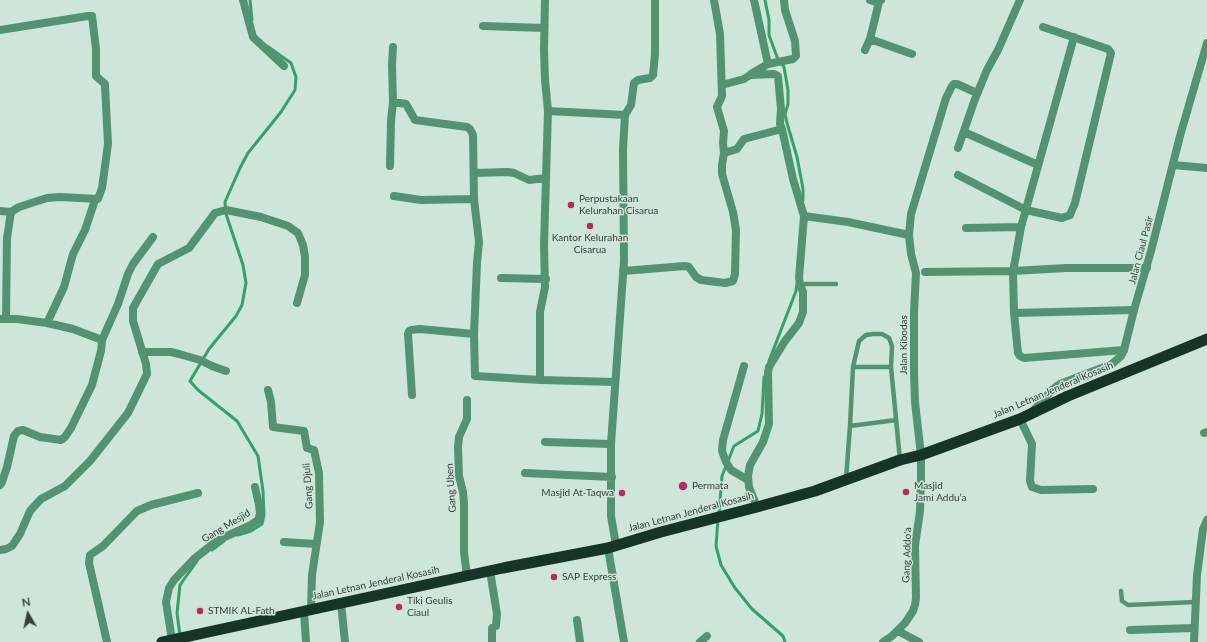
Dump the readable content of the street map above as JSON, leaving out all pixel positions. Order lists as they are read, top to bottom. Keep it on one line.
{"streets":{"highway":["Jalan Letnan Jenderal Kosasih"],"street":["Jalan Ciaul Pasir","Jalan Kibodas","Gang Djuli","Gang Uben","Gang Mesjid","Gang Addo'a"]},"crossings":[["Jalan Ciaul Pasir","Jalan Letnan Jenderal Kosasih"],["Jalan Kibodas","Jalan Letnan Jenderal Kosasih"],["Jalan Kibodas","Gang Addo'a"],["Jalan Letnan Jenderal Kosasih","Gang Djuli"],["Jalan Letnan Jenderal Kosasih","Gang Uben"],["Jalan Letnan Jenderal Kosasih","Gang Mesjid"],["Jalan Letnan Jenderal Kosasih","Gang Addo'a"]],"places":["Perpustakaan Kelurahan Cisarua","Kantor Kelurahan Cisarua","Permata","Masjid Jami Addu’a","Masjid At-Taqwa","SAP Express","Tiki Geulis Ciaul","STMIK AL-Fath"],"north":"top"}
